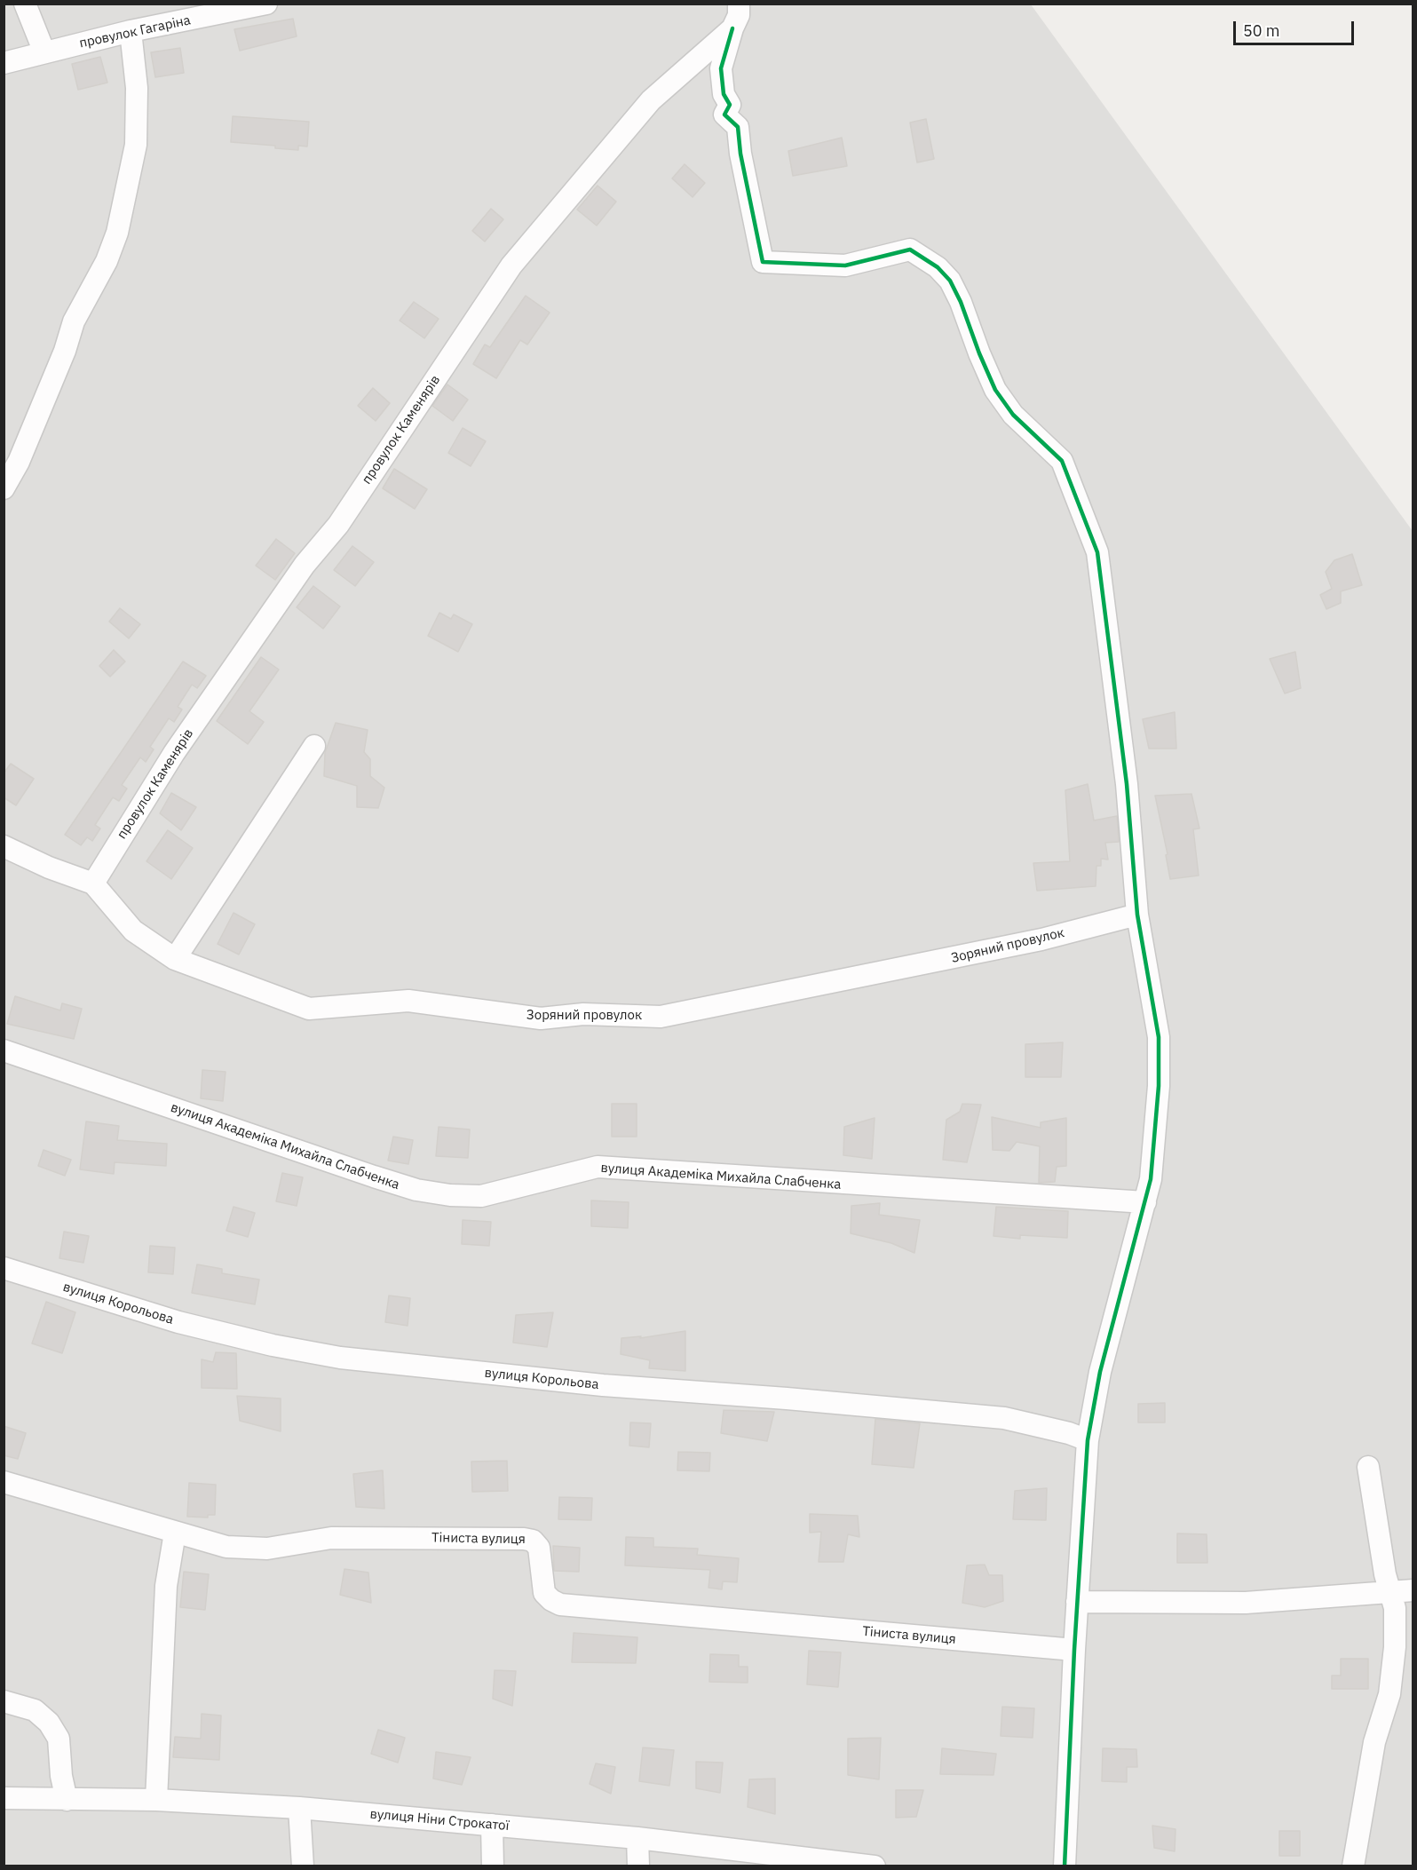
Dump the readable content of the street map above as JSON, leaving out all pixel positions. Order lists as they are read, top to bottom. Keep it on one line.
{"streets":{"street":["провулок Гагаріна","провулок Каменярів","Зоряний провулок","вулиця Академіка Михайла Слабченка","вулиця Корольова","Тіниста вулиця","вулиця Ніни Строкатої"]},"crossings":[["провулок Каменярів","Зоряний провулок"]],"scale_bar":"50 m"}
